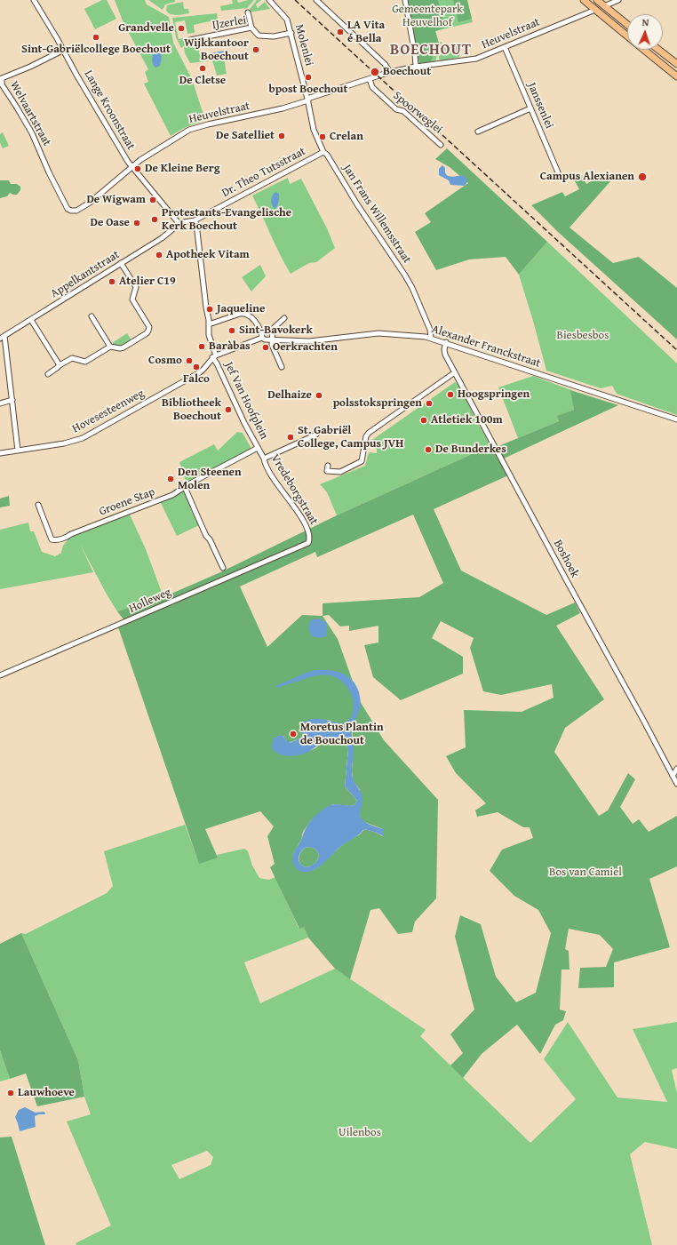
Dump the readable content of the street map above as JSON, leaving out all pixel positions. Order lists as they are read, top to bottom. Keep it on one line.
{"streets":{"street":["IJzerlei","Heuvelstraat","Molenlei","Janssenlei","Lange Kroonstraat","Spoorweglei","Welvaartstraat","Dr. Theo Tutsstraat","Jan Frans Willemsstraat","Appelkantstraat","Alexander Franckstraat","Jef Van Hoofplein","Hovesesteenweg","Vredeborgstraat","Groene Stap","Boshoek","Holleweg"]},"crossings":[["IJzerlei","Molenlei"],["Heuvelstraat","Molenlei"],["Heuvelstraat","Janssenlei"],["Heuvelstraat","Lange Kroonstraat"],["Heuvelstraat","Spoorweglei"],["Heuvelstraat","Welvaartstraat"],["Heuvelstraat","Jan Frans Willemsstraat"],["Molenlei","Jan Frans Willemsstraat"],["Lange Kroonstraat","Dr. Theo Tutsstraat"],["Lange Kroonstraat","Appelkantstraat"],["Dr. Theo Tutsstraat","Jan Frans Willemsstraat"],["Dr. Theo Tutsstraat","Appelkantstraat"],["Jan Frans Willemsstraat","Alexander Franckstraat"],["Alexander Franckstraat","Boshoek"],["Jef Van Hoofplein","Hovesesteenweg"],["Jef Van Hoofplein","Vredeborgstraat"],["Jef Van Hoofplein","Groene Stap"],["Vredeborgstraat","Holleweg"]],"districts":["BOECHOUT"],"parks":["Gemeentepark Heuvelhof","Biesbesbos","Bos van Camiel","Uilenbos"],"places":["Grandvelle","LA Vita é Bella","Sint-Gabriëlcollege Boechout","Wijkkantoor Boechout","De Cletse","Boechout","bpost Boechout","De Satelliet","Crelan","De Kleine Berg","Campus Alexianen","De Wigwam","Protestants-Evangelische Kerk Boechout","De Oase","Apotheek Vitam","Atelier C19","Jaqueline","Sint-Bavokerk","Baràbas","Oerkrachten","Cosmo","Falco","Hoogspringen","Delhaize","polsstokspringen","Bibliotheek Boechout","Atletiek 100m","St. Gabriël College, Campus JVH","De Bunderkes","Den Steenen Molen","Moretus Plantin de Bouchout","Lauwhoeve"],"north":"top"}
